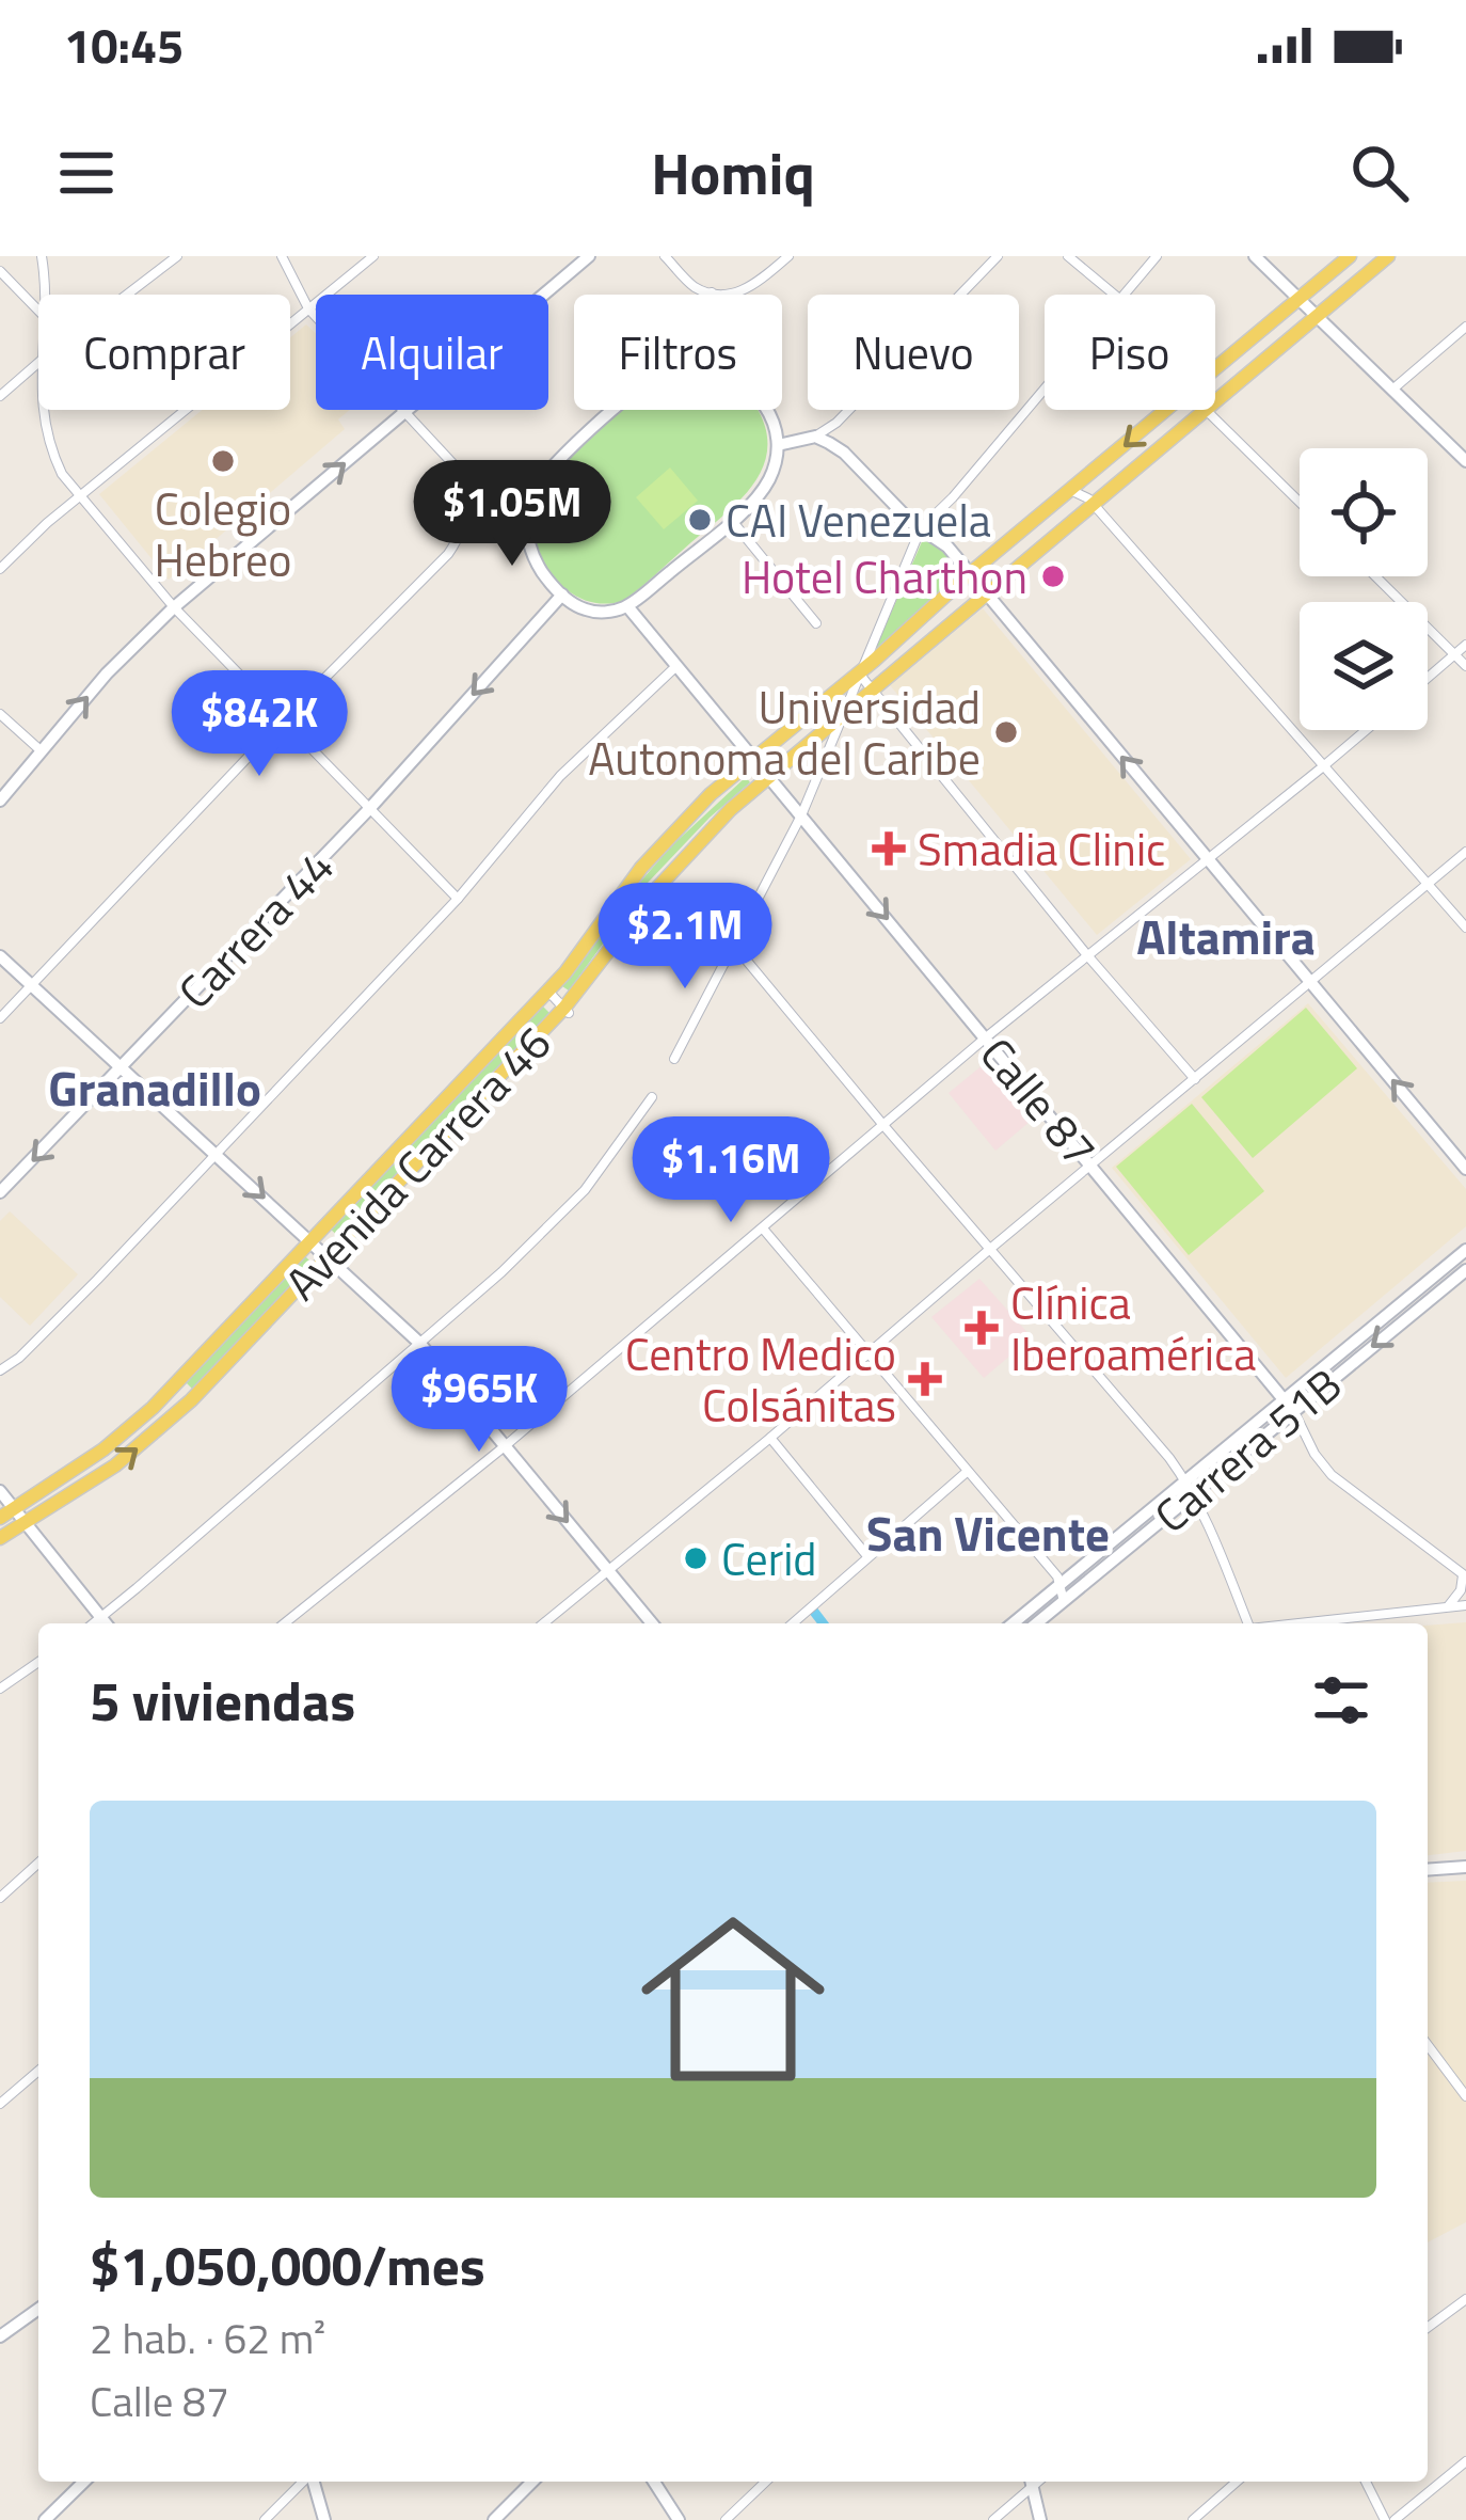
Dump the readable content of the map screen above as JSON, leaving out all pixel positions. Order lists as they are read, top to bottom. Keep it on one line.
{"streets":{"main road":["Avenida Carrera 46"],"street":["Carrera 44","Calle 87","Carrera 51B"]},"crossings":[["Calle 87","Avenida Carrera 46"],["Calle 87","Carrera 51B"]],"one_way":["Carrera 44"],"districts":["Altamira","Granadillo","San Vicente"],"places":{"other":["Colegio Hebreo","CAI Venezuela","Hotel Charthon","Universidad Autonoma del Caribe","Cerid"],"health":["Smadia Clinic","Clínica Iberoamérica","Centro Medico Colsánitas"]},"page":{"status":"10:45","header":"Homiq","chip":["Comprar","Alquilar","Filtros","Nuevo","Piso"],"price":["$1.05M","$842K","$2.1M","$1.16M","$965K"],"heading":"5 viviendas","list":[{"name":"$1,050,000/mes","note":"2 hab. · 62 m² · Calle 87"}]}}
